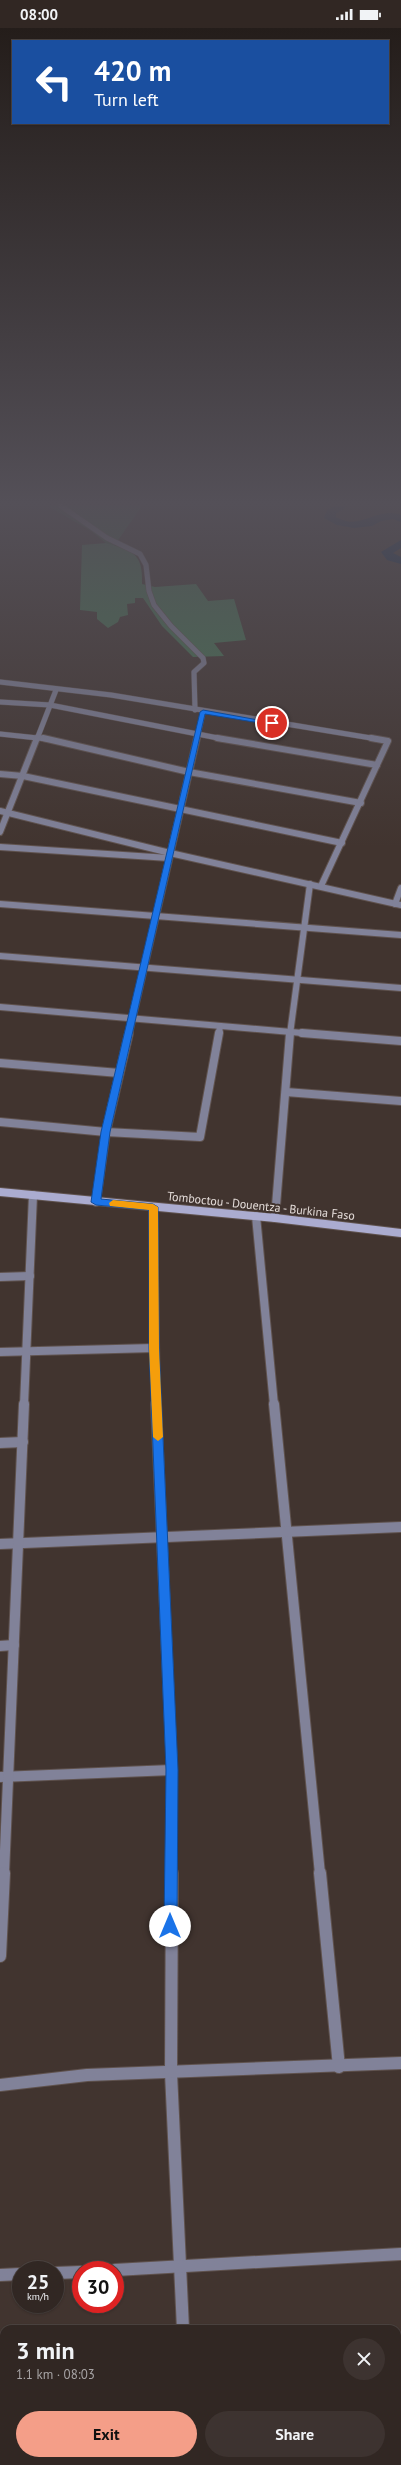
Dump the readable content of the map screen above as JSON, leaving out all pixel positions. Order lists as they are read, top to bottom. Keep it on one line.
{"streets":{"main road":["Tomboctou - Douentza - Burkina Faso"]},"page":{"status":"08:00","turn":["420 m","Turn left"],"speed":"25 km/h","limit":"30","heading":["3 min","1.1 km · 08:03"],"buttons":["Exit","Share"]}}
